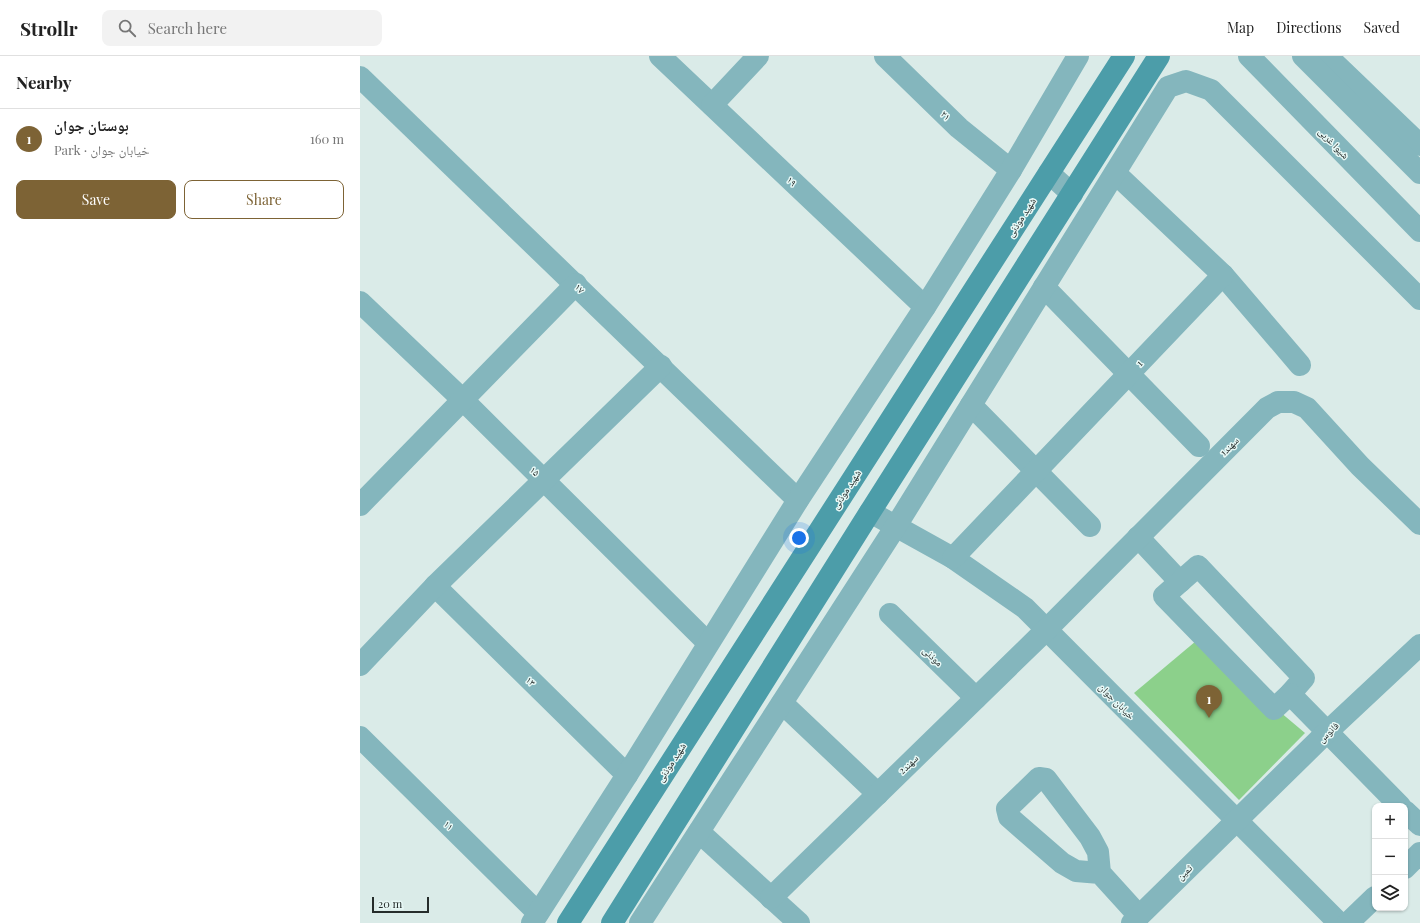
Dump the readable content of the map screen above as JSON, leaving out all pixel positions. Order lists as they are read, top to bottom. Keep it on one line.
{"streets":{"main road":["شهید موذنی"],"street":["۲۱","شیوا غربی","۱۹","۱۷","1","1سهند","۱۵","موذنی","۱۳","خیابان جوان","فانوس","2سهند","۱۱","ثمین"]},"crossings":[["1","خیابان جوان"],["1سهند","خیابان جوان"],["1سهند","2سهند"],["موذنی","2سهند"],["خیابان جوان","فانوس"],["خیابان جوان","2سهند"],["خیابان جوان","ثمین"],["فانوس","ثمین"]],"scale_bar":"20 m","page":{"header":"Strollr","search":"Search here","nav":["Map","Directions","Saved"],"heading":"Nearby","list":[{"mark":"1","name":"بوستان جوان","note":"Park · خیابان جوان","value":"160 m"}],"buttons":["Save","Share"],"pins":"1","map_buttons":["+","−"],"scale":"20 m"}}
